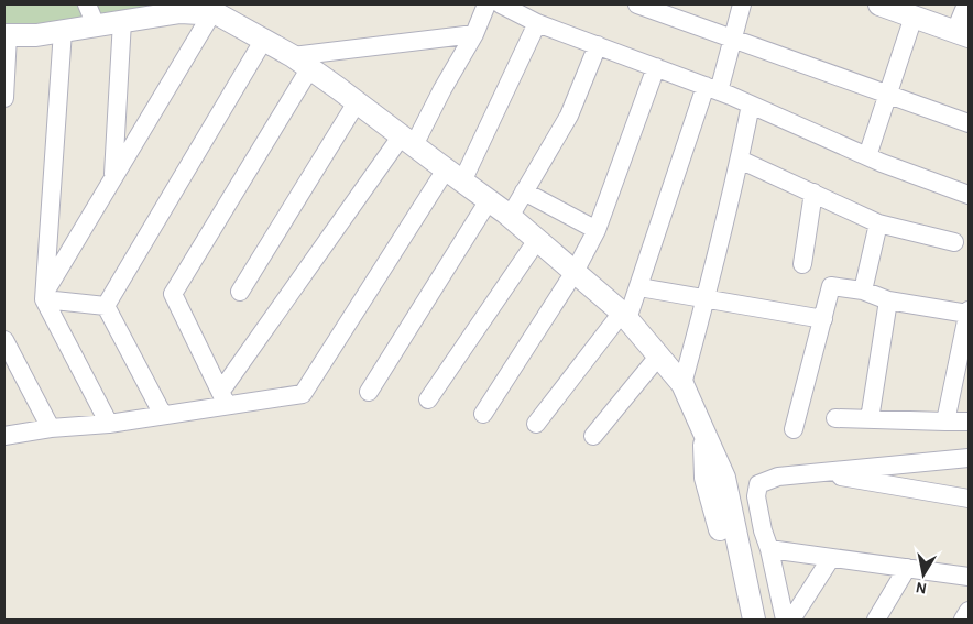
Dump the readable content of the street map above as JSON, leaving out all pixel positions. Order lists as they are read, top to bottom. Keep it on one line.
{"north":"bottom"}
